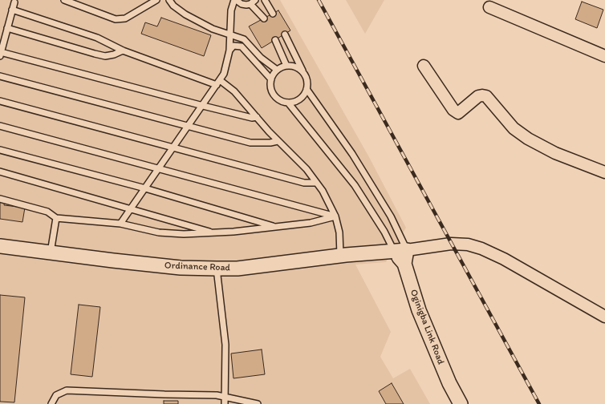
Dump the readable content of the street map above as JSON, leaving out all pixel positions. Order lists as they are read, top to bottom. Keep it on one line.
{"streets":{"street":["Ordinance Road","Oginigba Link Road"]},"crossings":[["Ordinance Road","Oginigba Link Road"]]}
